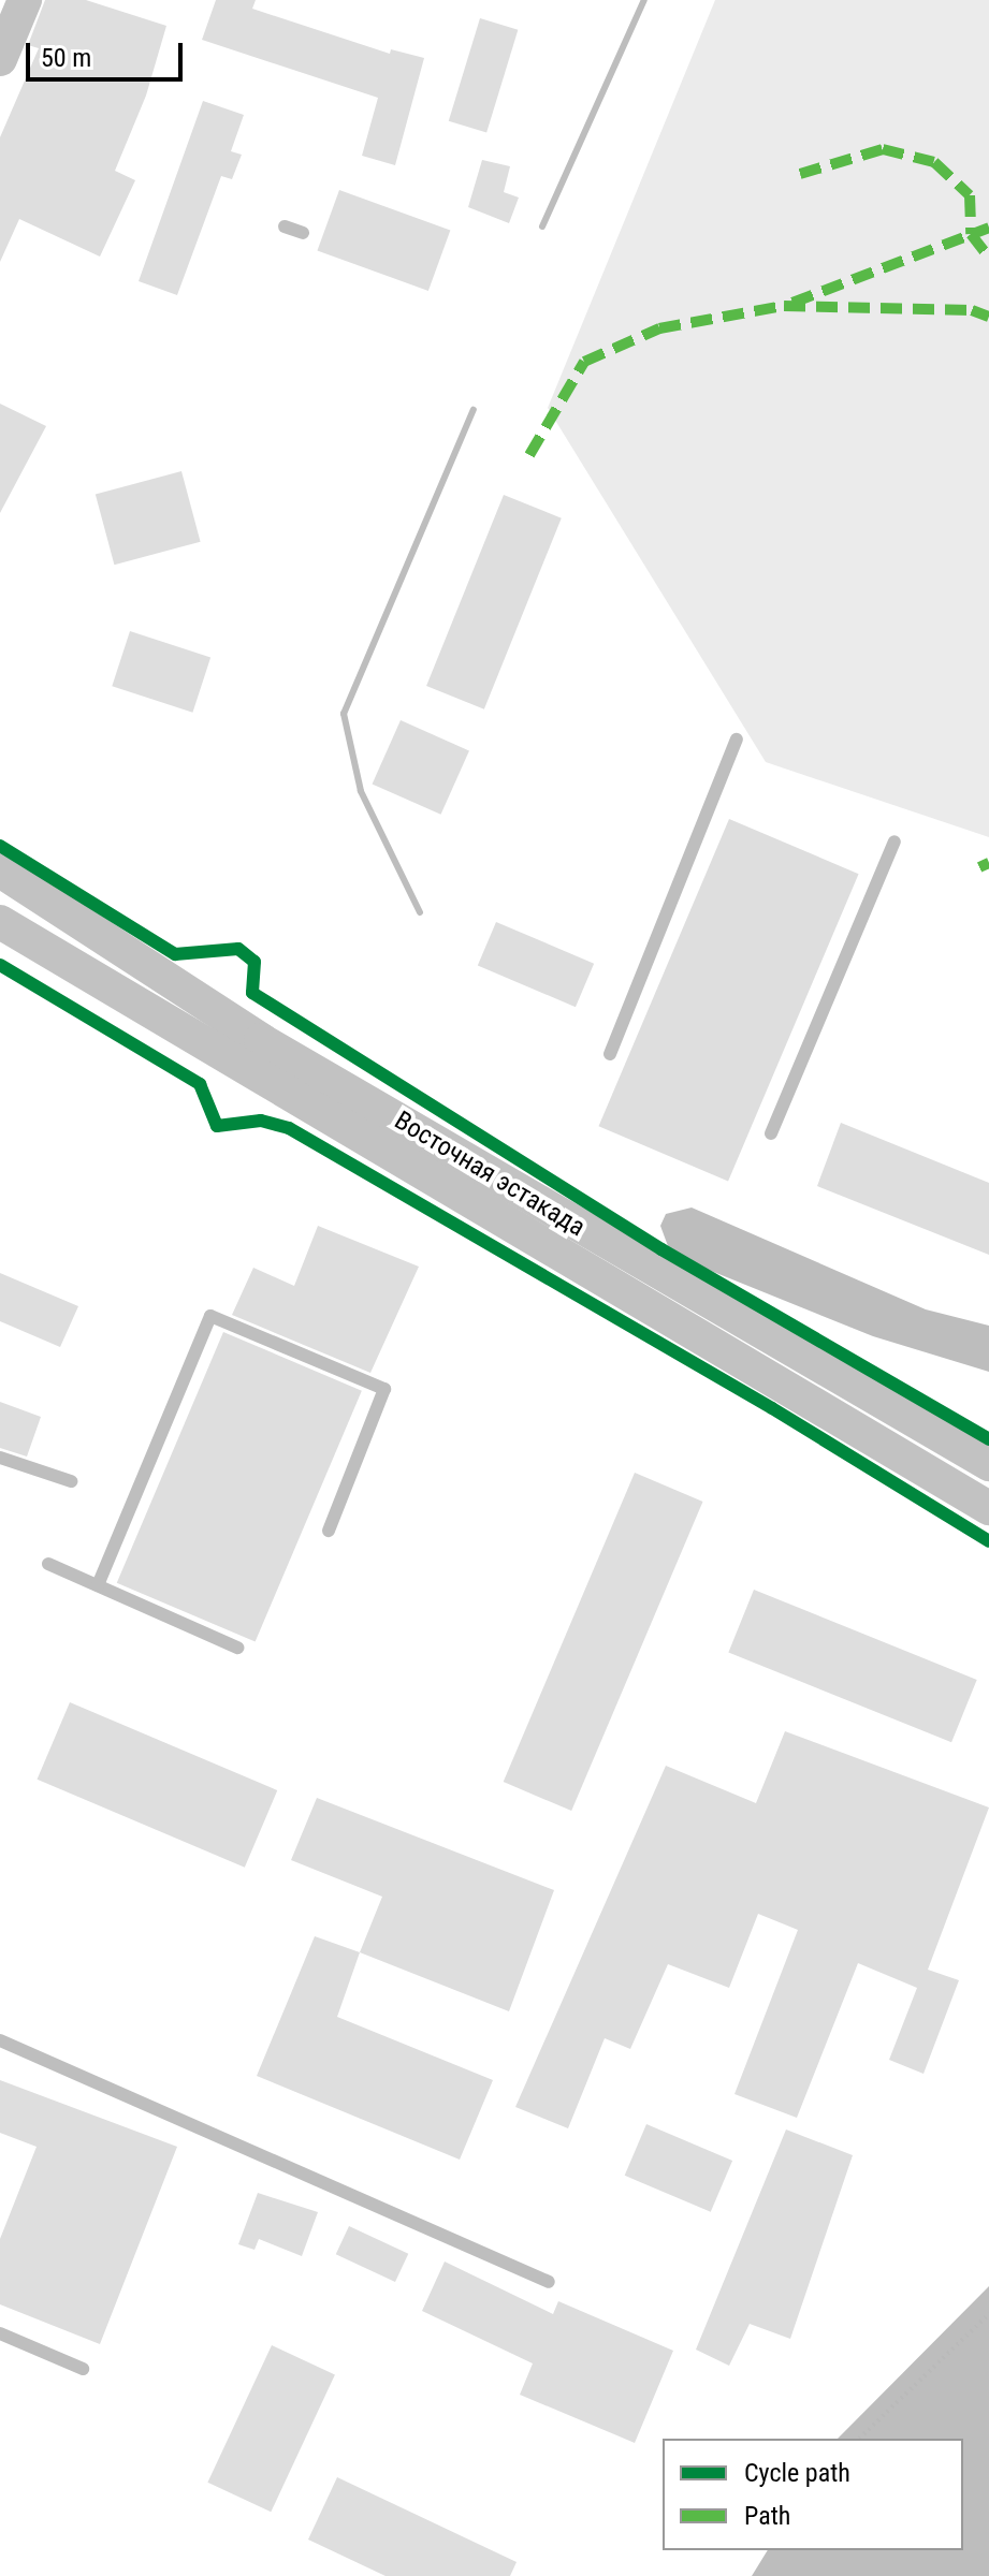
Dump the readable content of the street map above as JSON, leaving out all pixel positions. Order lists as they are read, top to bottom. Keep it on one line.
{"streets":{"main road":["Восточная эстакада"]},"legend":["Cycle path","Path"],"scale_bar":"50 m"}
